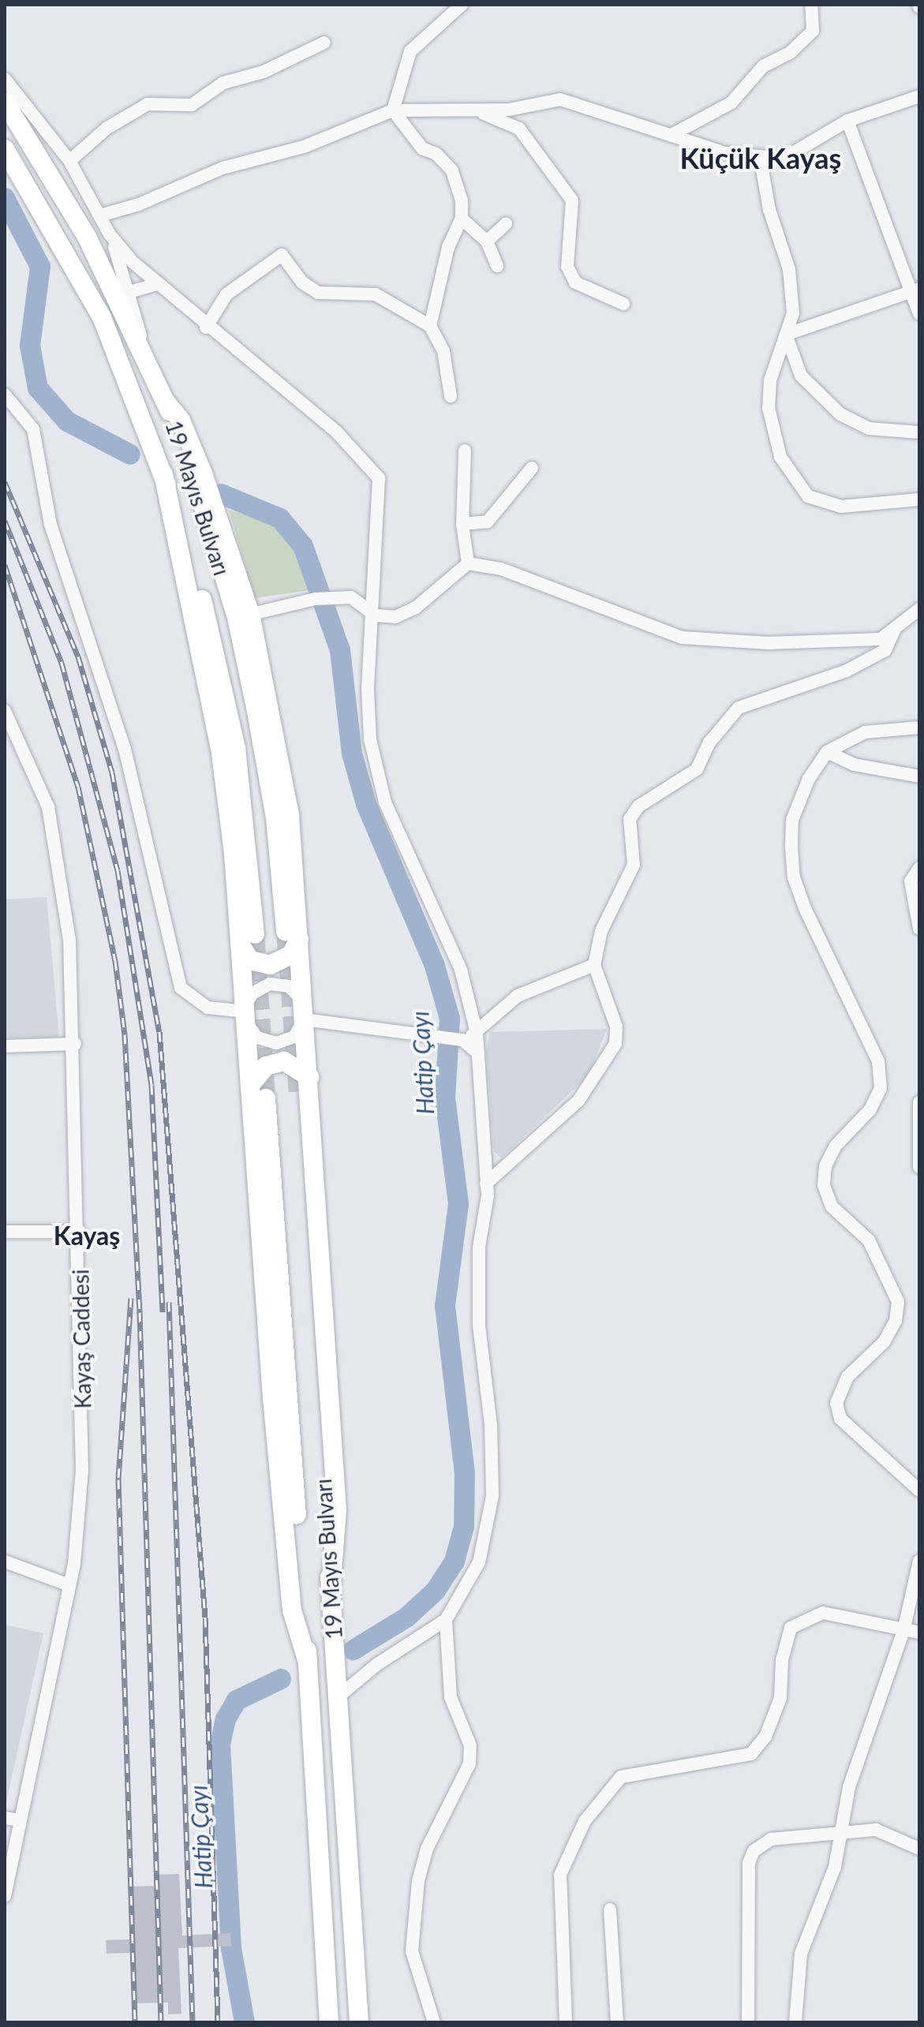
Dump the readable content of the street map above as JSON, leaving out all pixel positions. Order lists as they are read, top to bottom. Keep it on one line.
{"streets":{"highway":["19 Mayıs Bulvarı"],"street":["Kayaş Caddesi"]},"districts":["Küçük Kayaş","Kayaş"],"water":["Hatip Çayı"]}
